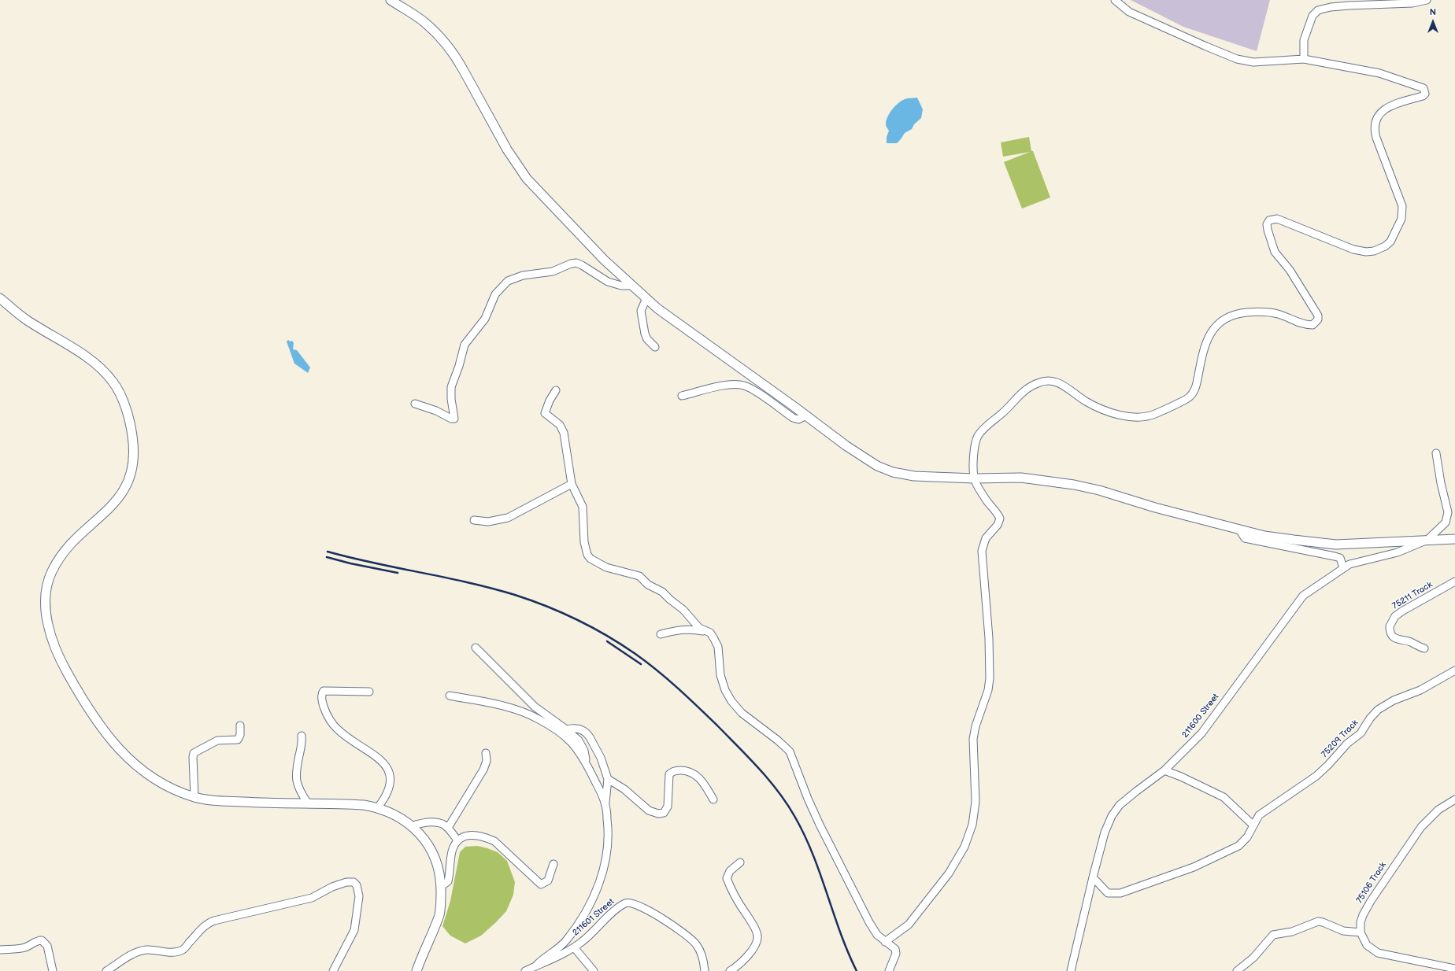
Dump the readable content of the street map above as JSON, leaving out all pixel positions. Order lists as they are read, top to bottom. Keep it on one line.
{"streets":{"street":["75211 Track","211600 Street","75209 Track","75106 Track","211601 Street"]},"crossings":[["211600 Street","75209 Track"]],"north":"top"}
